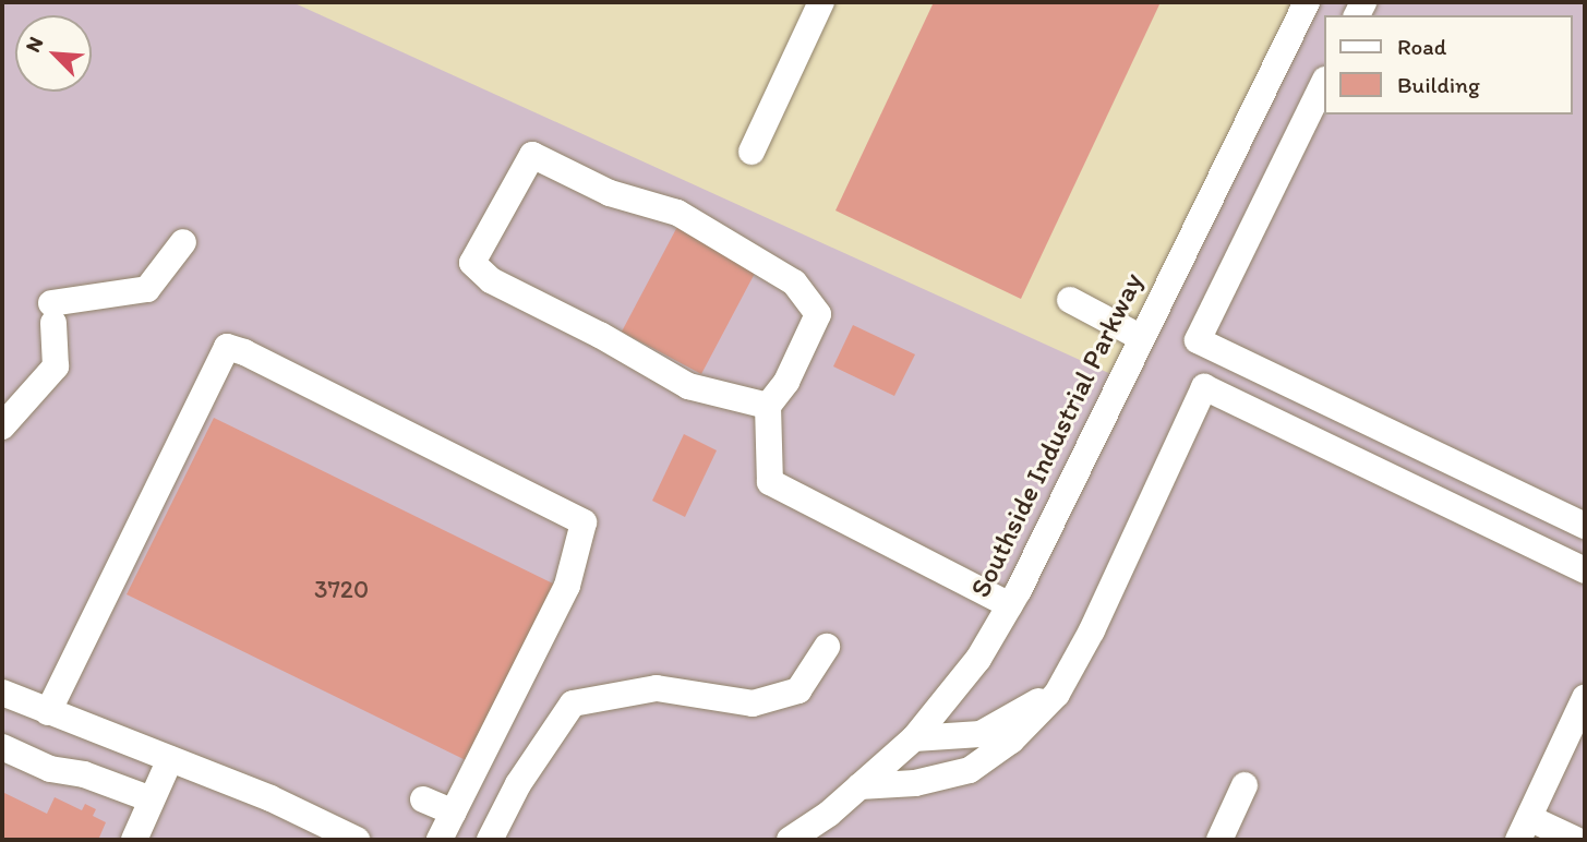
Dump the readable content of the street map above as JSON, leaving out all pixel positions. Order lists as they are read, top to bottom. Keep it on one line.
{"streets":{"street":["Southside Industrial Parkway"]},"house_numbers":["3720"],"legend":["Road","Building"],"north":"top left"}
